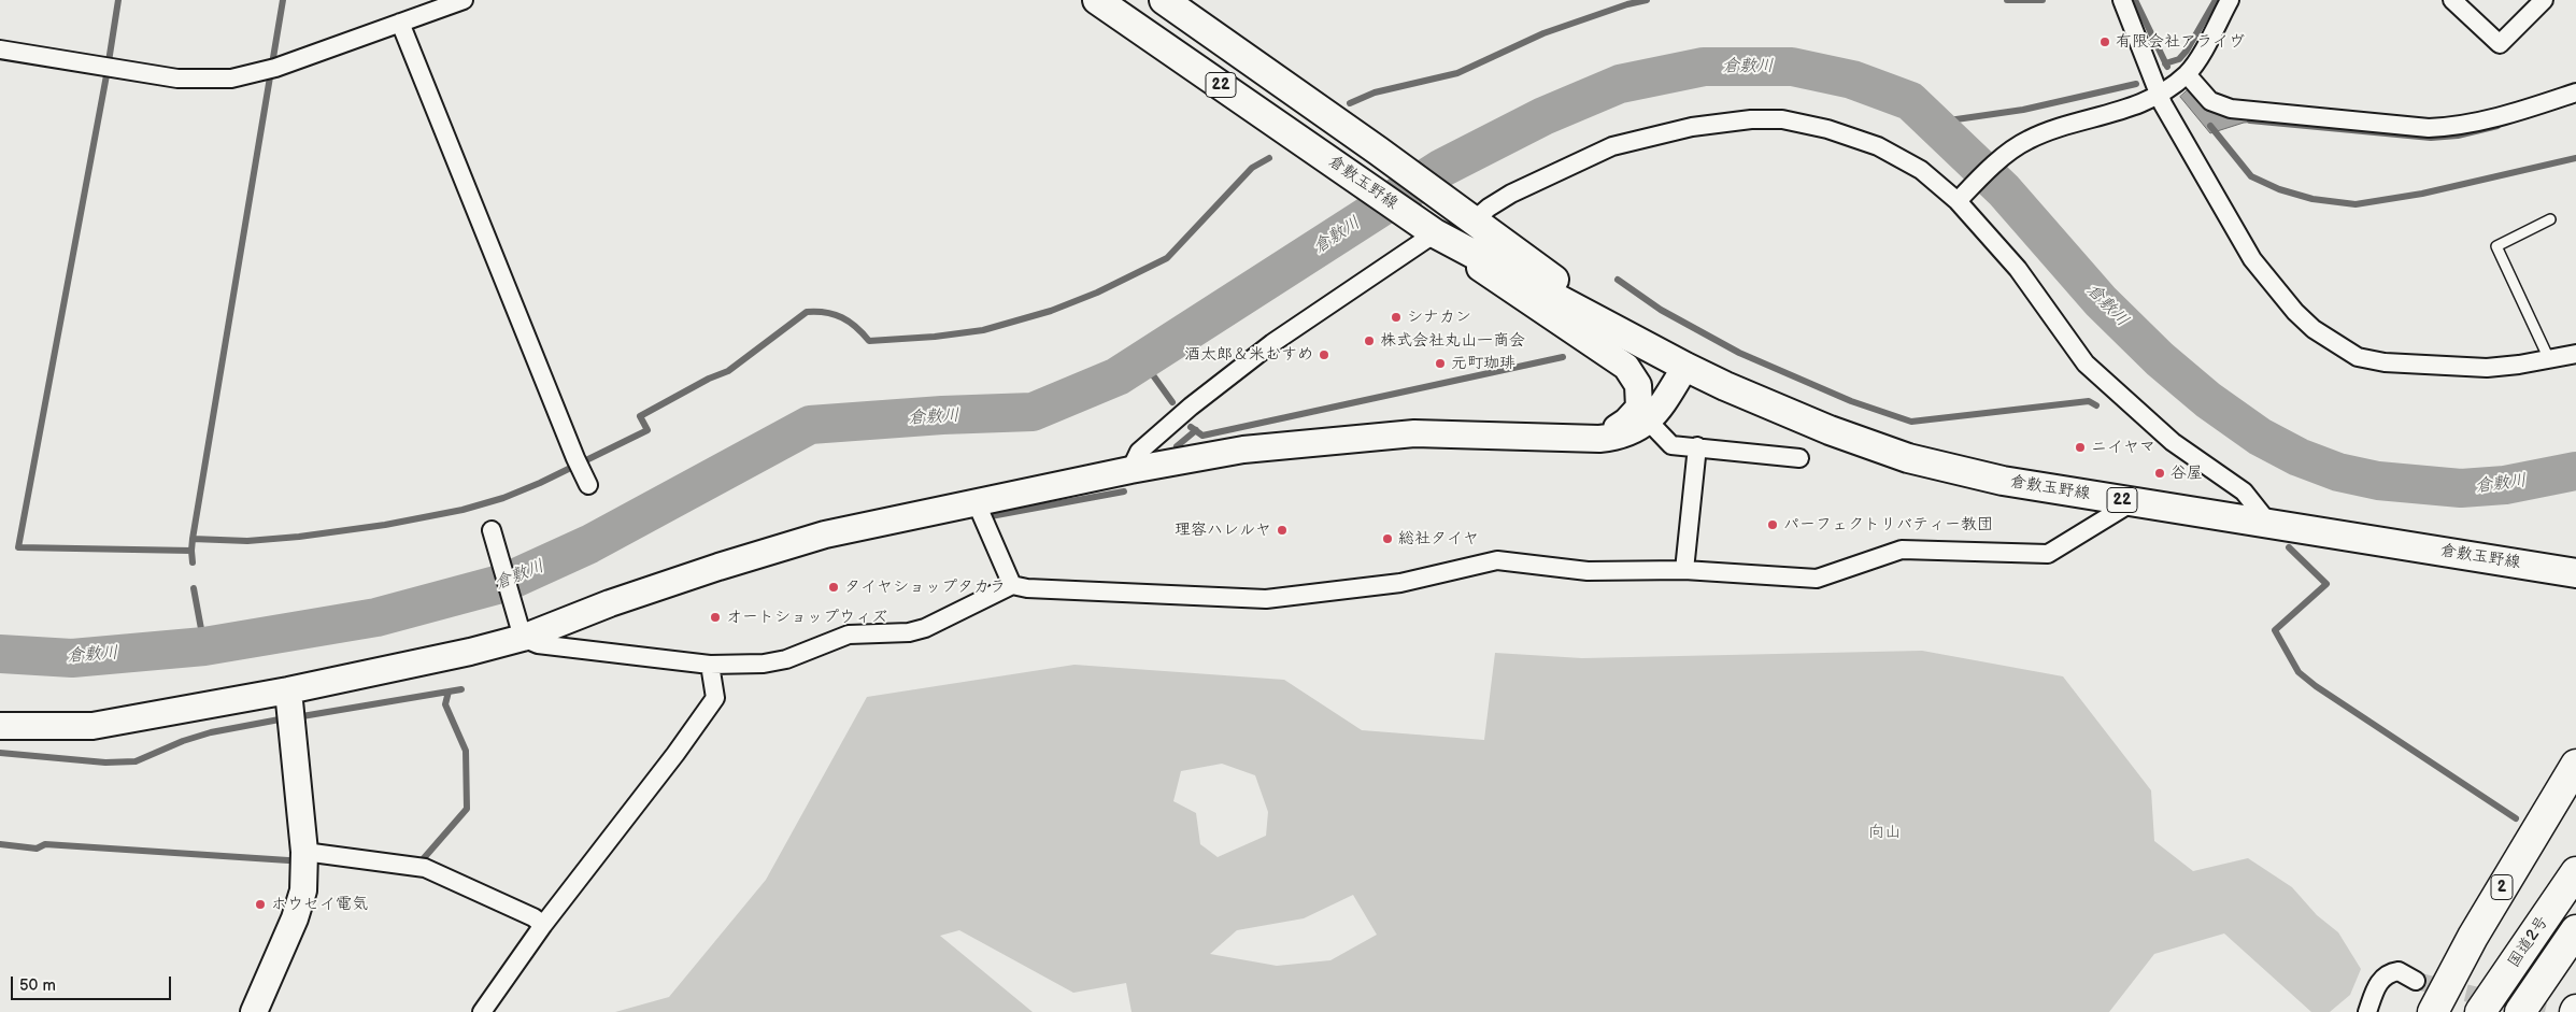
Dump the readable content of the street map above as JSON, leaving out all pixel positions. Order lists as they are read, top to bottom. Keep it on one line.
{"streets":{"highway":["2","国道2号"],"main road":["22","倉敷玉野線"]},"water":["倉敷川"],"parks":["向山"],"places":["有限会社アライヴ","シナカン","株式会社丸山一商会","酒太郎＆米むすめ","元町珈琲","ニイヤマ","谷屋","パーフェクトリバティー教団","理容ハレルヤ","総社タイヤ","タイヤショップタカラ","オートショップウィズ","ホウセイ電気"],"scale_bar":"50 m"}
